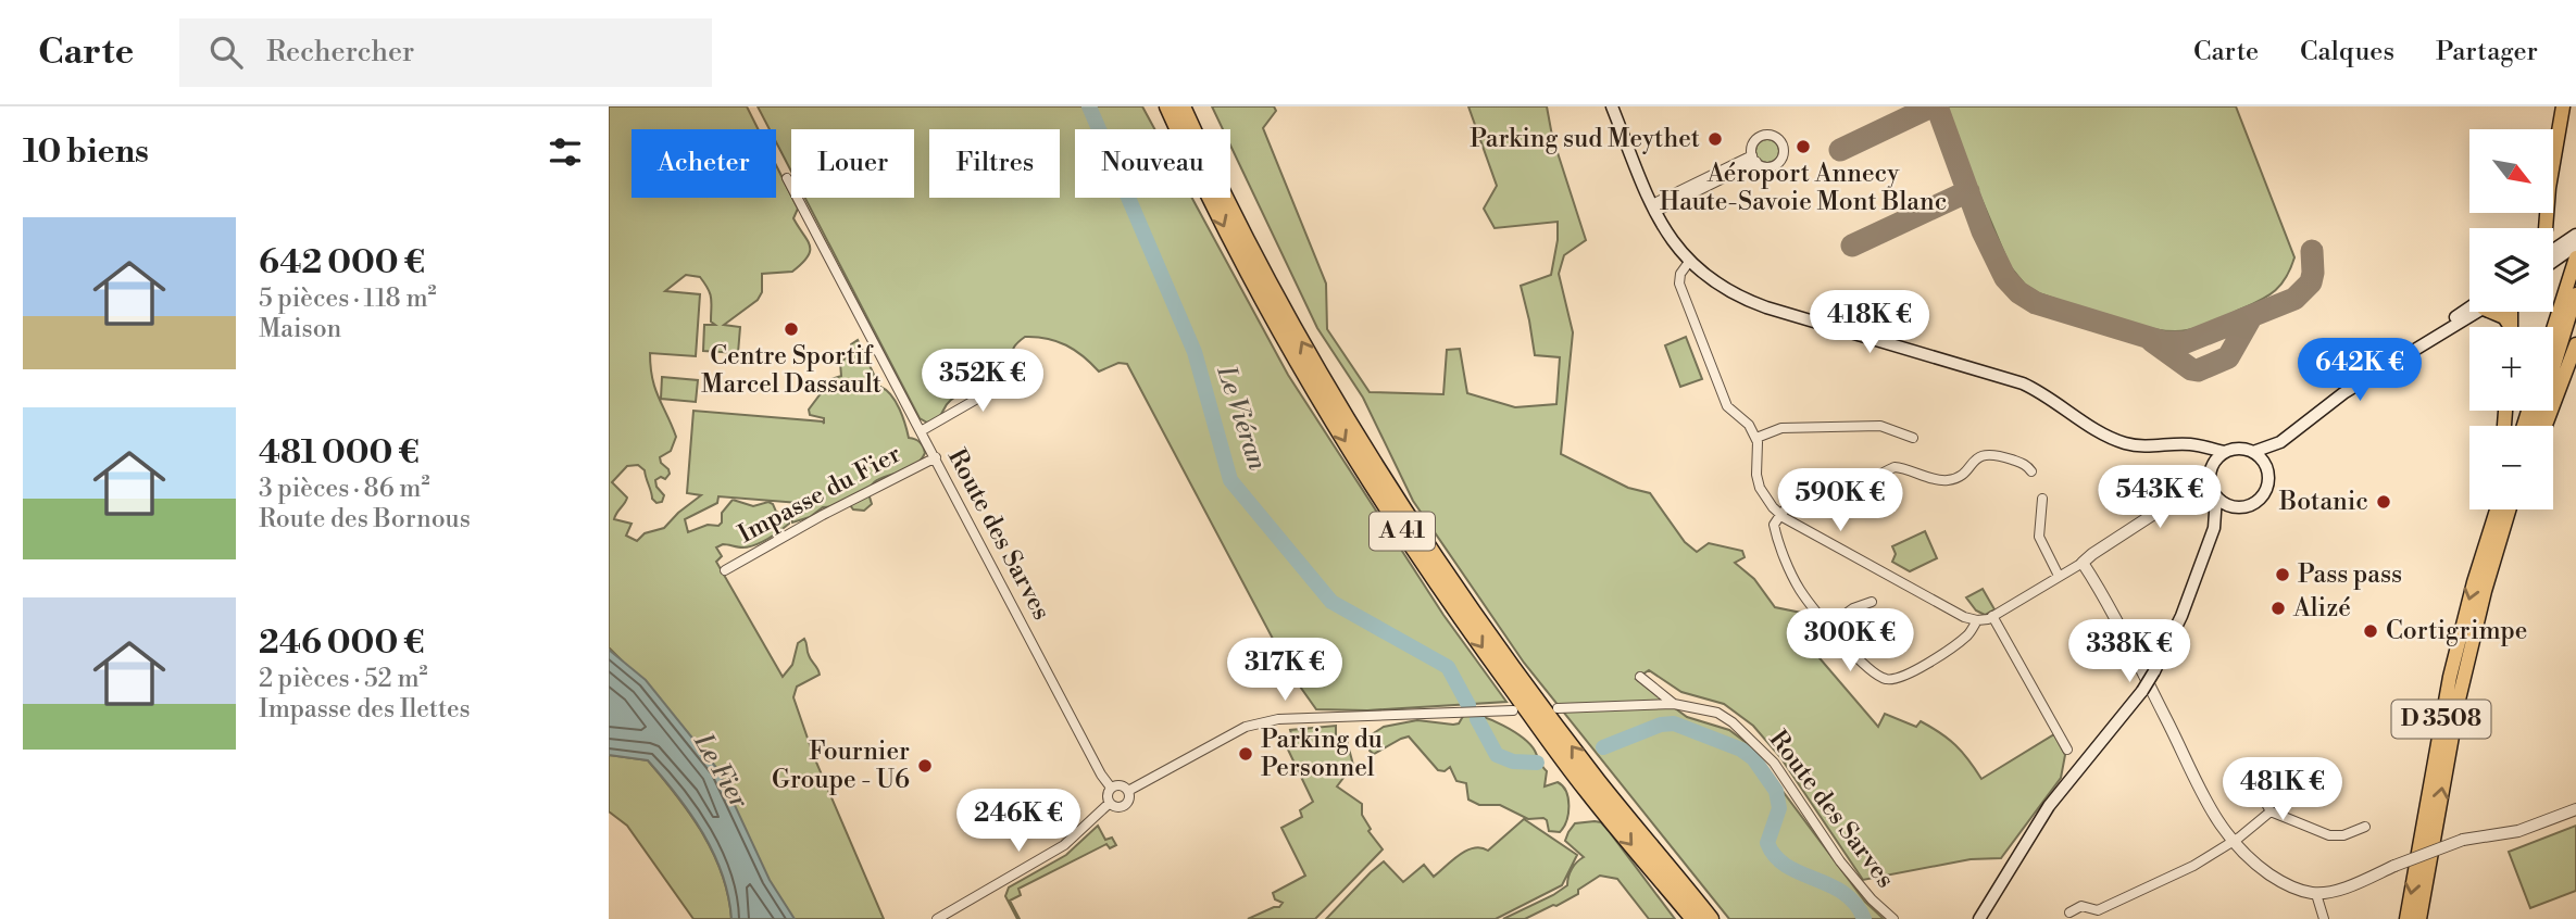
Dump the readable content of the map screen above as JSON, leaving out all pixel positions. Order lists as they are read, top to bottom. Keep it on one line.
{"streets":{"highway":["A 41","D 3508"],"street":["Impasse du Fier","Route des Sarves"]},"crossings":[["Impasse du Fier","Route des Sarves"]],"water":["Le Viéran","Le Fier"],"places":["Parking sud Meythet","Aéroport Annecy Haute-Savoie Mont Blanc","Centre Sportif Marcel Dassault","Botanic","Pass pass","Alizé","Cortigrimpe","Parking du Personnel","Fournier Groupe - U6"],"north":"bottom right","page":{"header":"Carte","search":"Rechercher","nav":["Carte","Calques","Partager"],"heading":"10 biens","map_buttons":["+","−"],"chip":["Acheter","Louer","Filtres","Nouveau"],"list":[{"name":"642 000 €","note":"5 pièces · 118 m² · Maison"},{"name":"481 000 €","note":"3 pièces · 86 m² · Route des Bornous"},{"name":"246 000 €","note":"2 pièces · 52 m² · Impasse des Ilettes"}],"price":["418K €","642K €","352K €","543K €","590K €","300K €","338K €","317K €","481K €","246K €"]}}
